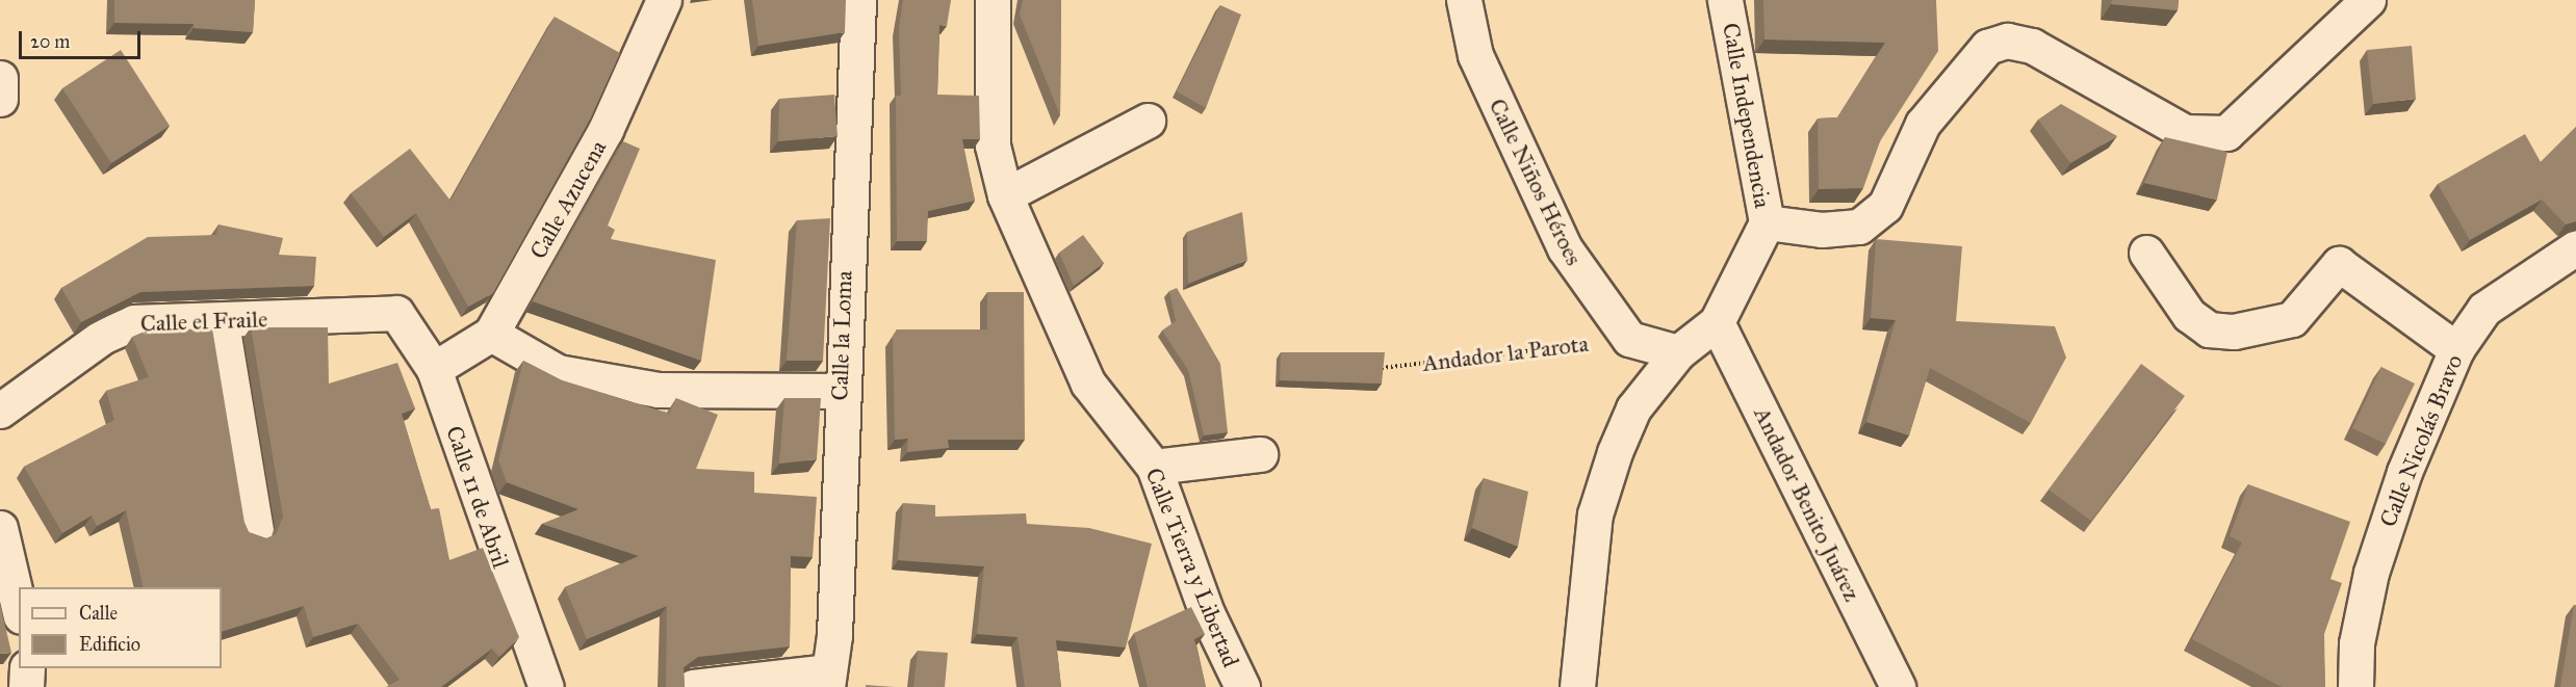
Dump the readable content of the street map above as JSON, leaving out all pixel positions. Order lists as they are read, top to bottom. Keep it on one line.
{"streets":{"street":["Calle Independencia","Calle Niños Héroes","Calle Azucena","Calle el Fraile","Calle la Loma","Calle Nicolás Bravo","Calle 11 de Abril","Andador Benito Juárez","Calle Tierra y Libertad"],"path":["Andador la Parota"]},"crossings":[["Calle Independencia","Andador Benito Juárez"],["Calle Niños Héroes","Andador la Parota"],["Calle Azucena","Calle 11 de Abril"],["Calle el Fraile","Calle 11 de Abril"]],"legend":["Calle","Edificio"],"scale_bar":"20 m"}
